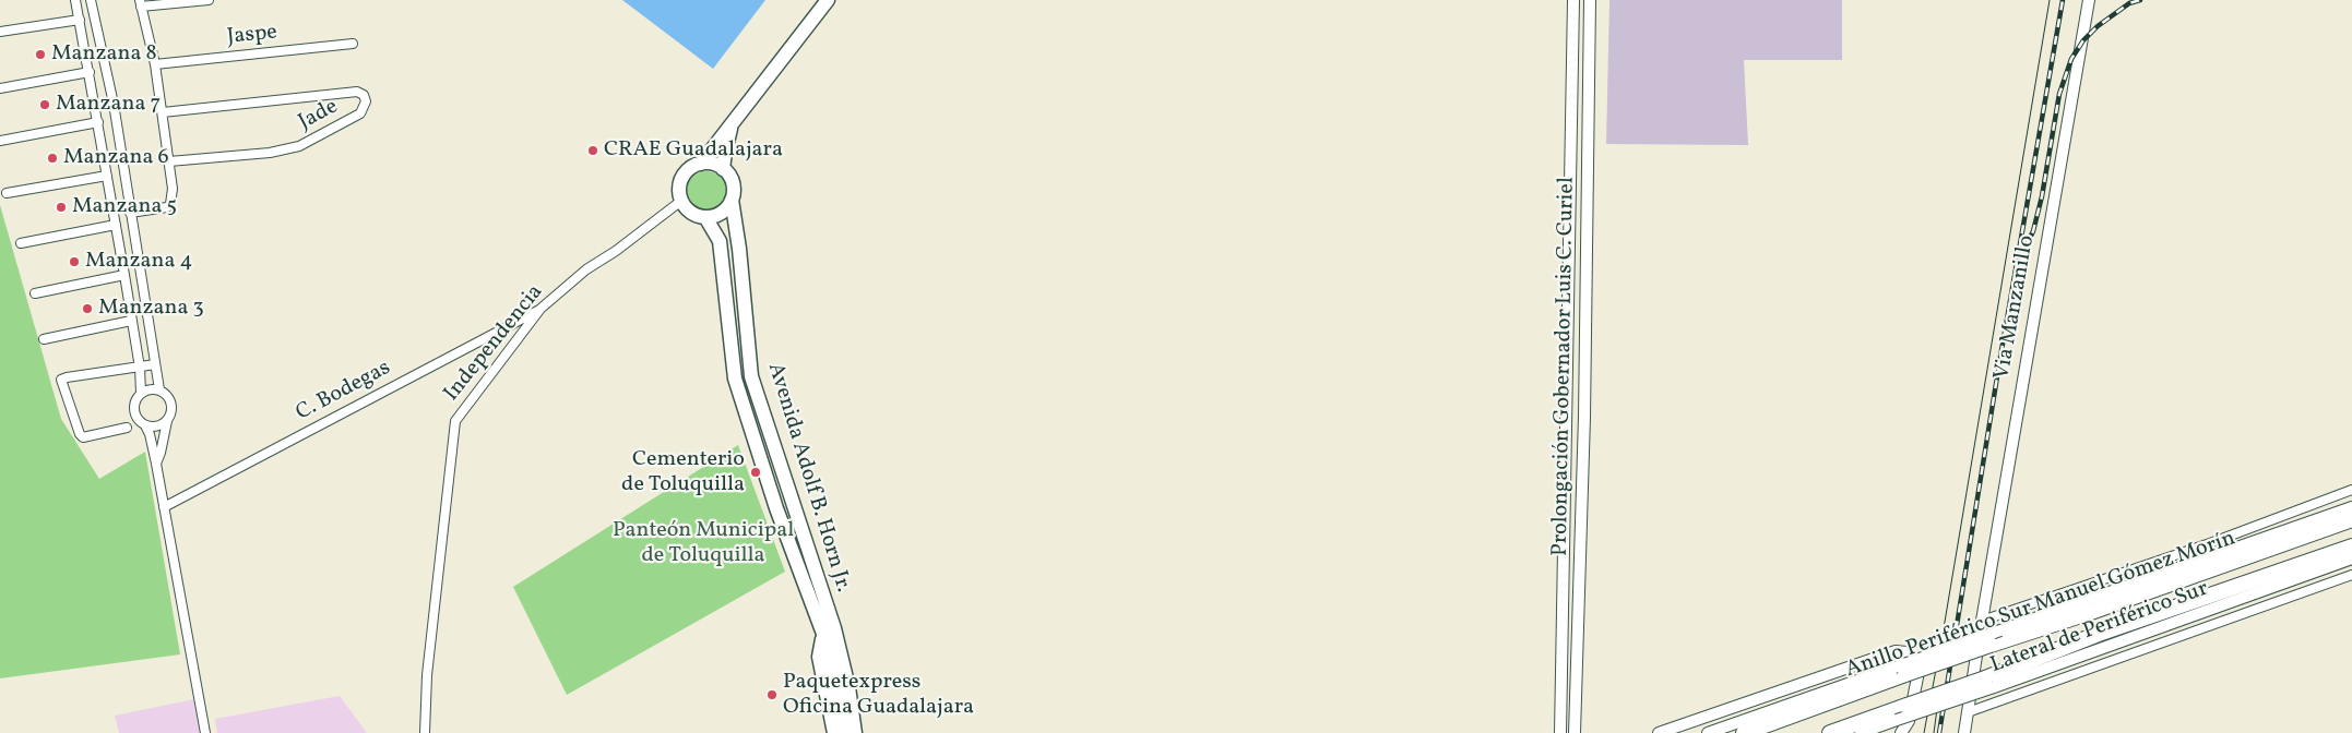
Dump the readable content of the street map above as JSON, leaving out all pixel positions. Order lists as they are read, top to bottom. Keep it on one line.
{"streets":{"highway":["Anillo Periférico Sur Manuel Gómez Morín"],"main road":["Avenida Adolf B. Horn Jr."],"street":["Jaspe","Jade","Via Manzanillo","Independencia","Prolongación Gobernador Luis C. Curiel","C. Bodegas","Lateral de Periférico Sur"]},"crossings":[["Independencia","C. Bodegas"],["Independencia","Avenida Adolf B. Horn Jr."],["Anillo Periférico Sur Manuel Gómez Morín","Lateral de Periférico Sur"]],"parks":["Panteón Municipal de Toluquilla"],"places":["Manzana 8","Manzana 7","CRAE Guadalajara","Manzana 6","Manzana 5","Manzana 4","Manzana 3","Cementerio de Toluquilla","Paquetexpress Oficina Guadalajara"]}
